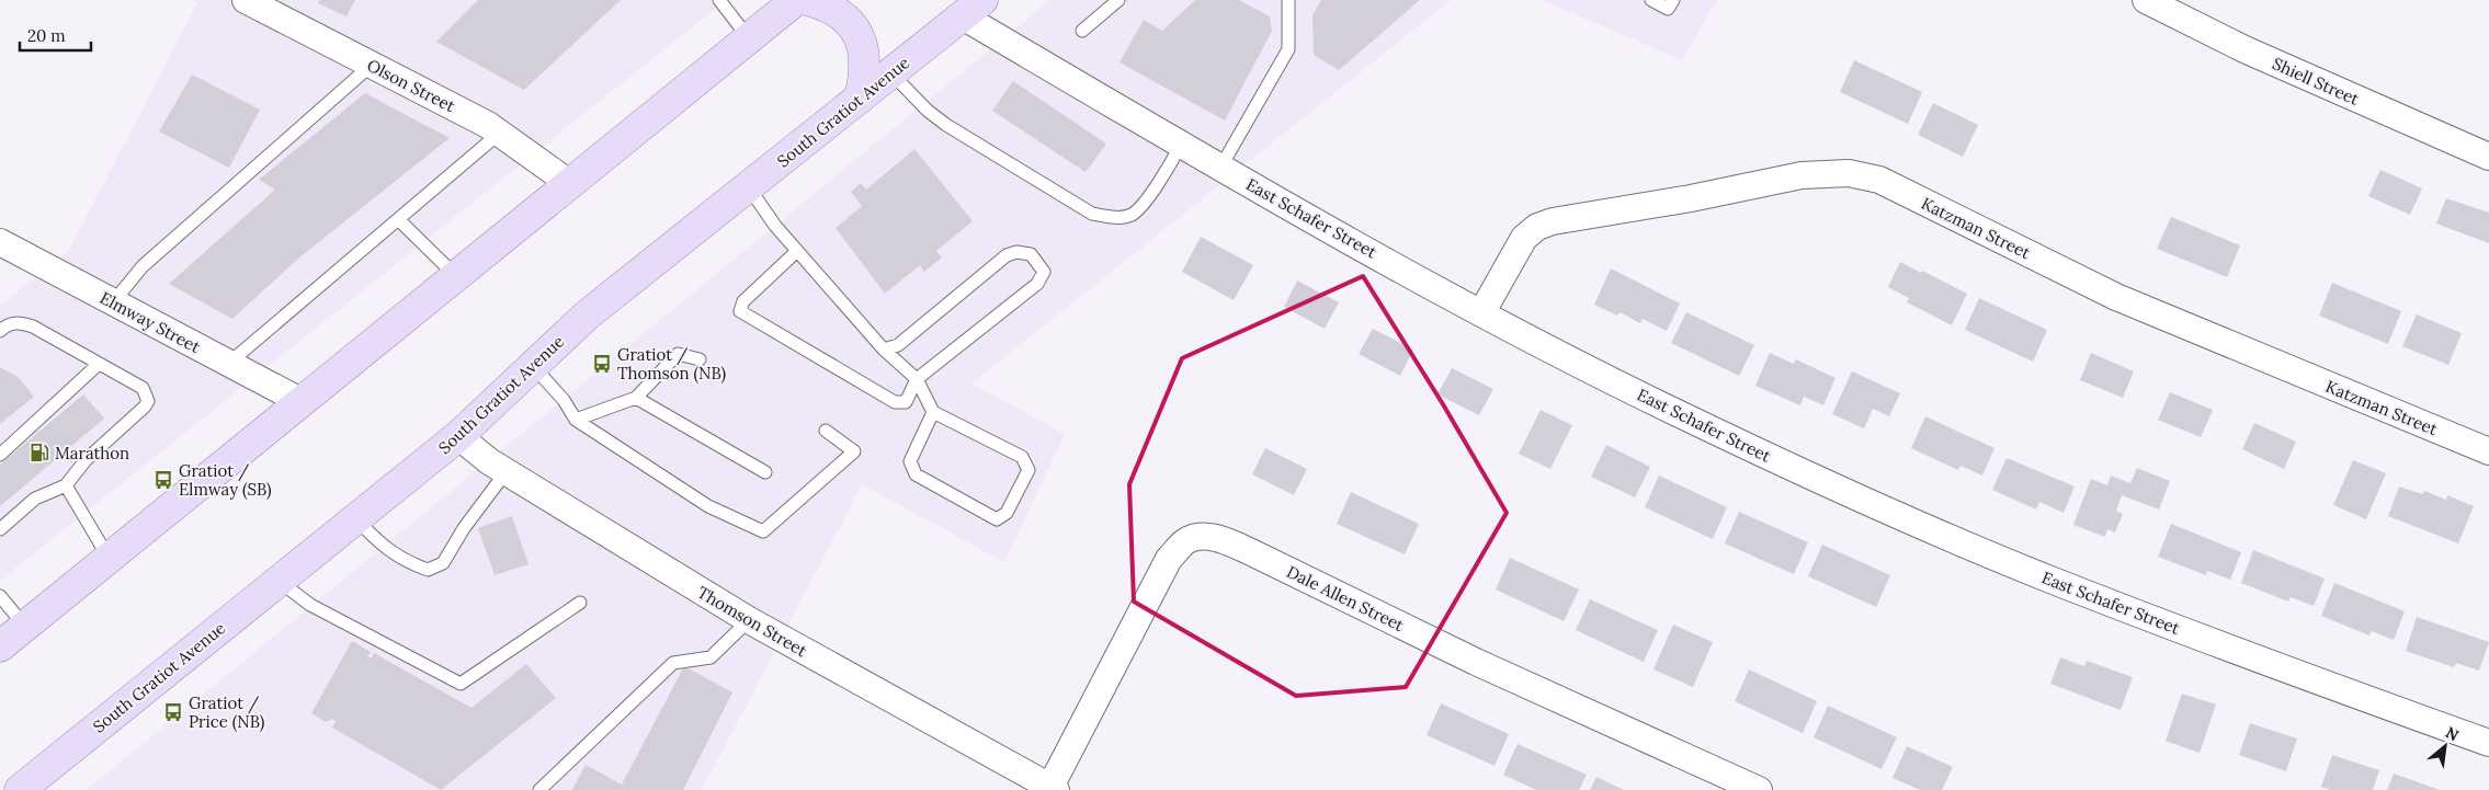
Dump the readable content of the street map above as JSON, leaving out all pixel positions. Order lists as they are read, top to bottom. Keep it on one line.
{"streets":{"main road":["South Gratiot Avenue"],"street":["Shiell Street","Olson Street","East Schafer Street","Katzman Street","Elmway Street","Dale Allen Street","Thomson Street"]},"crossings":[["South Gratiot Avenue","East Schafer Street"],["South Gratiot Avenue","Thomson Street"],["East Schafer Street","Katzman Street"],["Dale Allen Street","Thomson Street"]],"places":{"bus stop":["Gratiot / Thomson (NB)","Gratiot / Elmway (SB)","Gratiot / Price (NB)"],"fuel station":["Marathon"]},"scale_bar":"20 m","north":"top right"}
